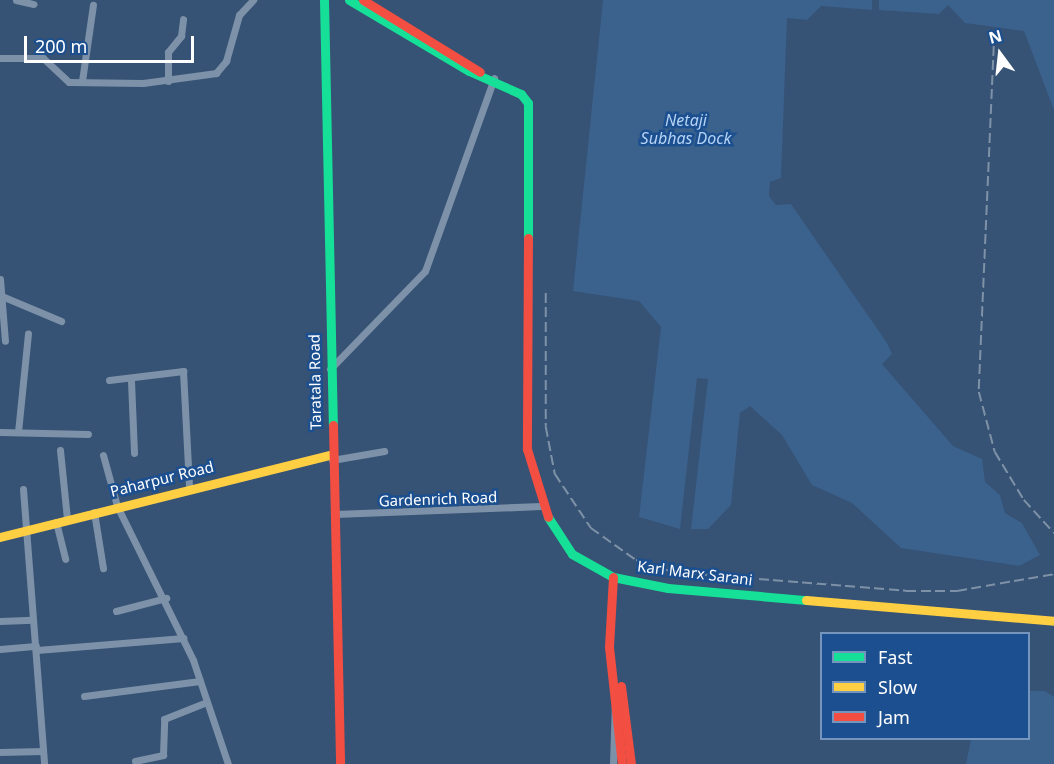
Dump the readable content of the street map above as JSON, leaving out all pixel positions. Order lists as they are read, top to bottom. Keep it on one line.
{"streets":{"main road":["Taratala Road","Paharpur Road","Karl Marx Sarani"],"street":["Gardenrich Road"]},"crossings":[["Taratala Road","Paharpur Road"],["Taratala Road","Gardenrich Road"],["Gardenrich Road","Karl Marx Sarani"]],"water":["Netaji Subhas Dock"],"legend":["Fast","Slow","Jam"],"scale_bar":"200 m","north":"top"}
